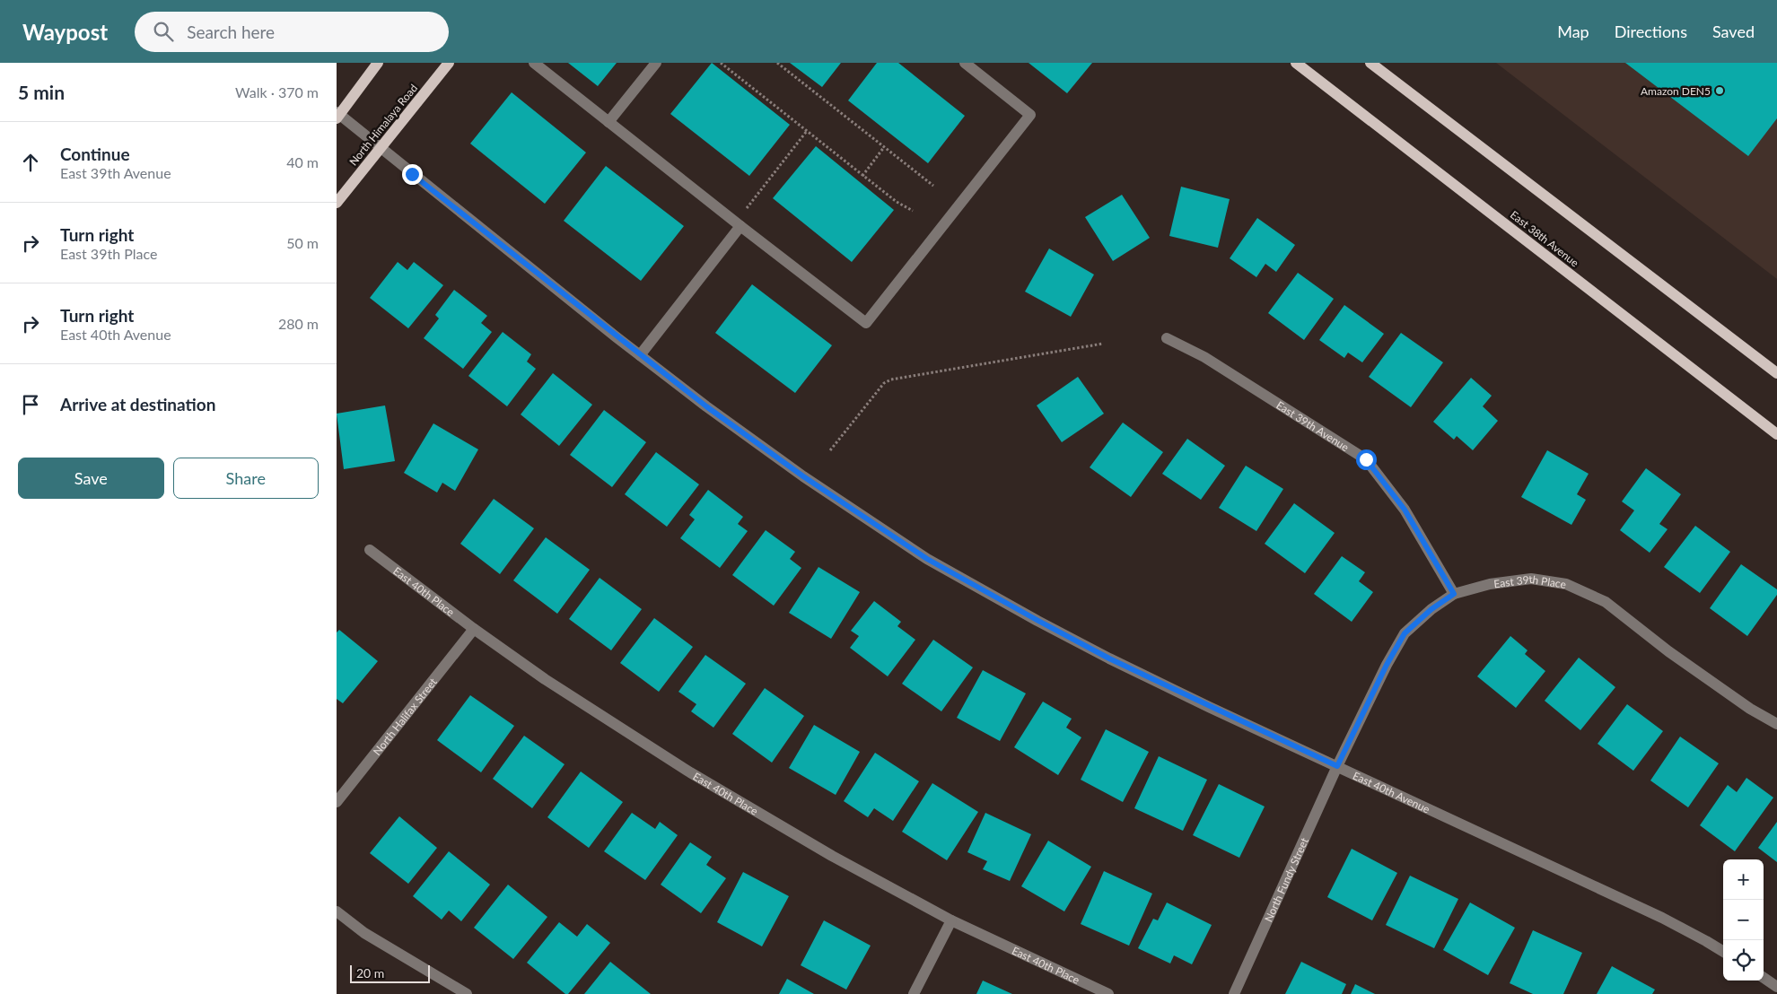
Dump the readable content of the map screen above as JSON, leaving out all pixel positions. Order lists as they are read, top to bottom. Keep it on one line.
{"streets":{"main road":["North Himalaya Road","East 38th Avenue"],"street":["East 39th Avenue","East 39th Place","East 40th Place","North Halifax Street","East 40th Avenue","North Fundy Street"]},"crossings":[["North Himalaya Road","East 40th Avenue"],["East 39th Avenue","East 39th Place"],["East 39th Place","East 40th Avenue"],["East 39th Place","North Fundy Street"],["East 40th Place","North Halifax Street"],["East 40th Avenue","North Fundy Street"]],"places":["Amazon DEN5"],"scale_bar":"20 m","page":{"header":"Waypost","search":"Search here","nav":["Map","Directions","Saved"],"heading":["5 min","Walk · 370 m"],"list":[["Continue","East 39th Avenue","40 m"],["Turn right","East 39th Place","50 m"],["Turn right","East 40th Avenue","280 m"],"Arrive at destination"],"buttons":["Save","Share"],"map_buttons":["+","−"],"scale":"20 m"}}
